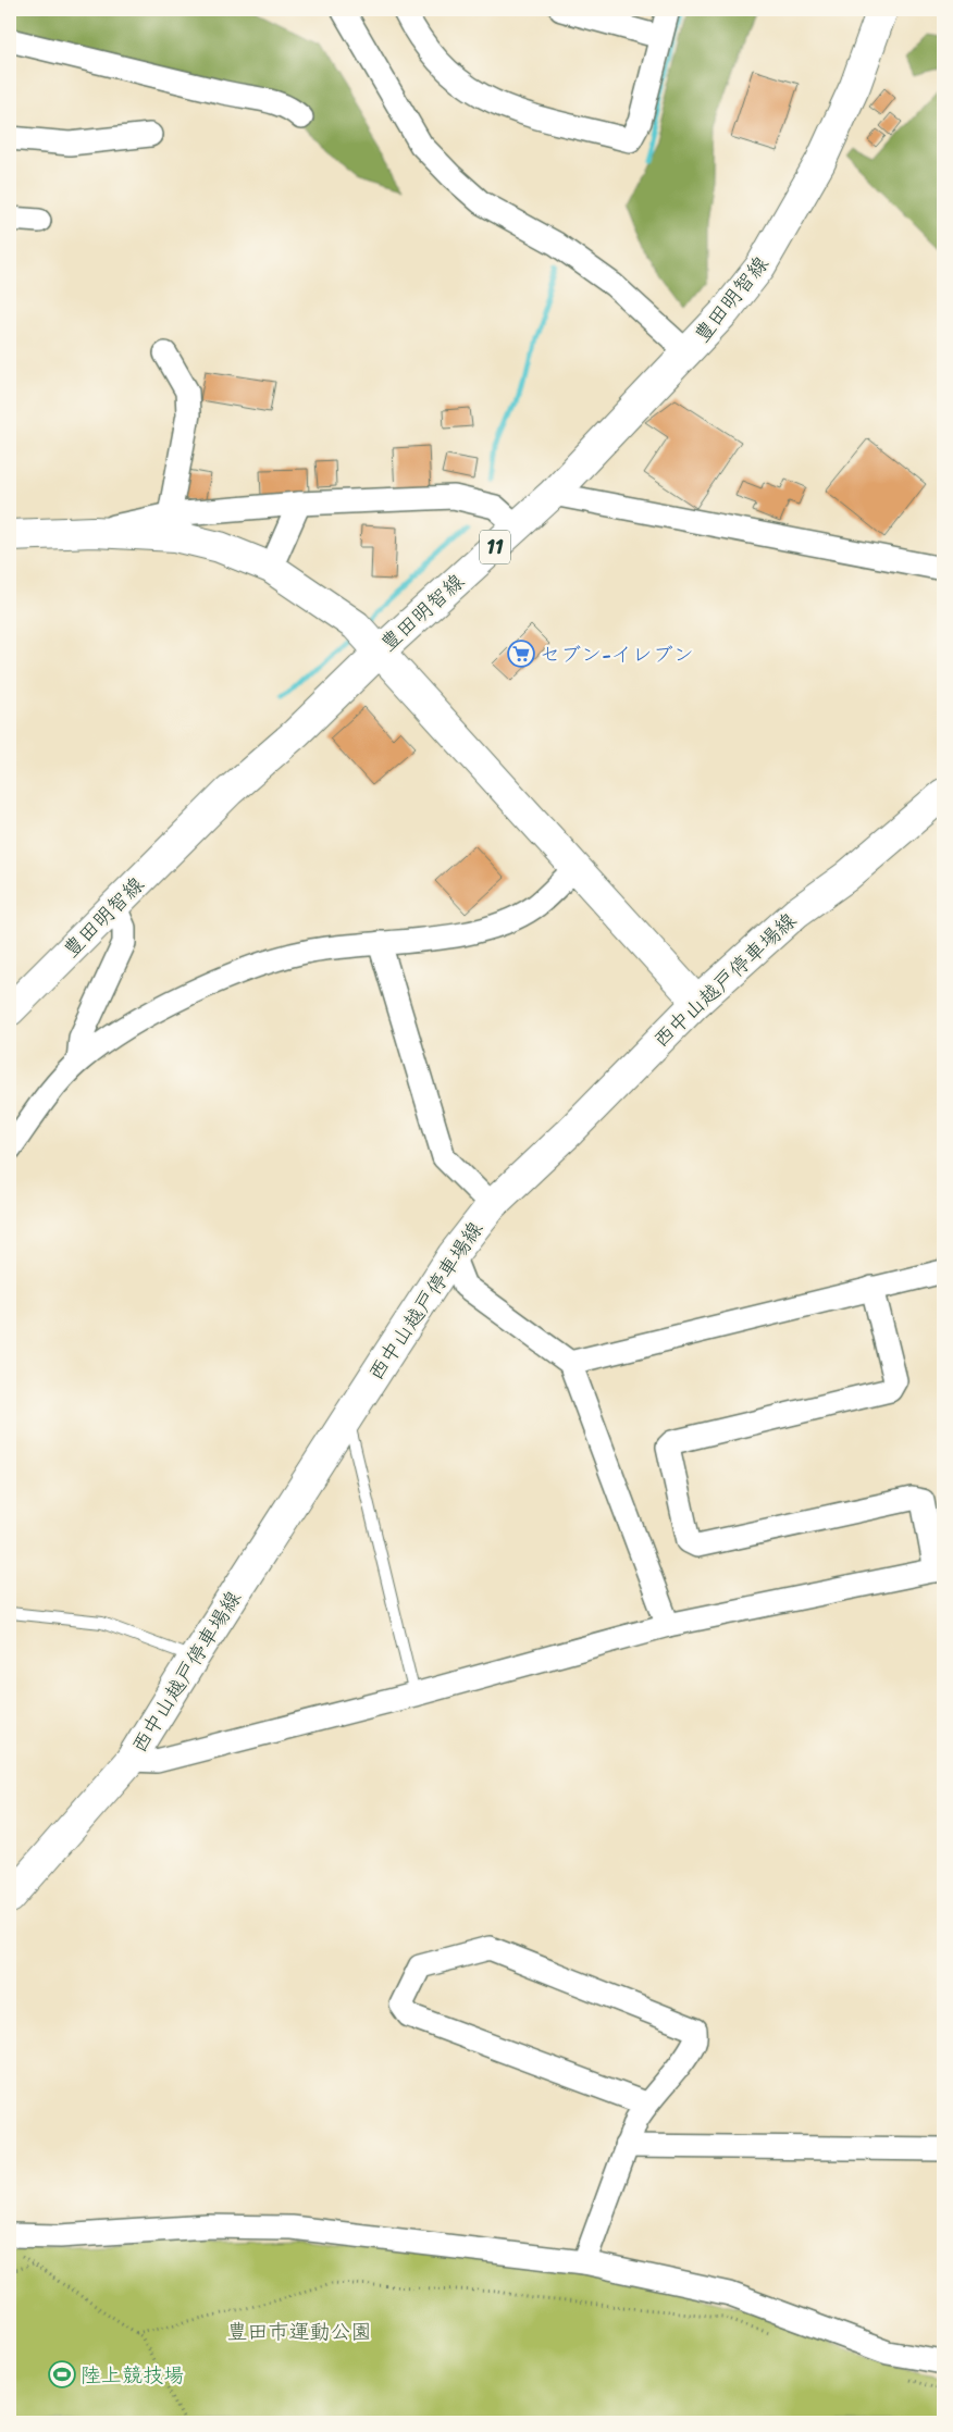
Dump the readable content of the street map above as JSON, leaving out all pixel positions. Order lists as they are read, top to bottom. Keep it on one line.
{"streets":{"main road":["豊田明智線","11","西中山越戸停車場線"]},"parks":["豊田市運動公園"],"places":{"supermarket":["セブン-イレブン"],"sports":["陸上競技場"]}}
